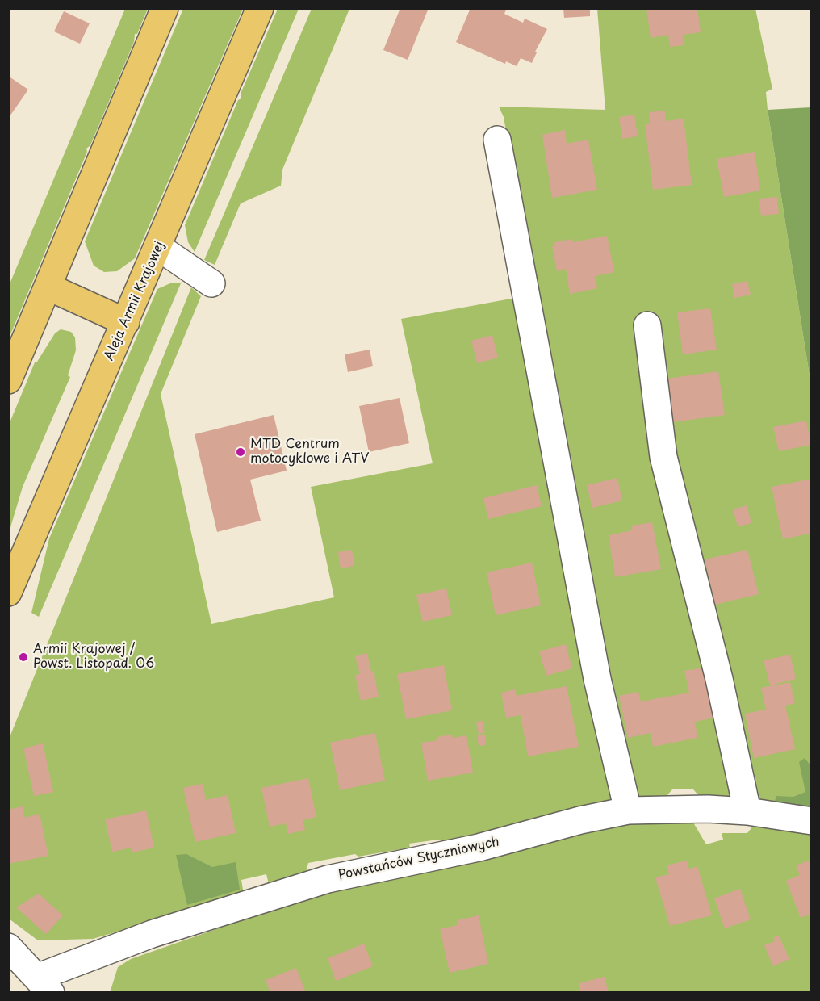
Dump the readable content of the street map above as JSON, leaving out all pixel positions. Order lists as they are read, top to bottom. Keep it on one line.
{"streets":{"main road":["Aleja Armii Krajowej"],"street":["Powstańców Styczniowych"]},"places":["MTD Centrum motocyklowe i ATV","Armii Krajowej / Powst. Listopad. 06"]}
